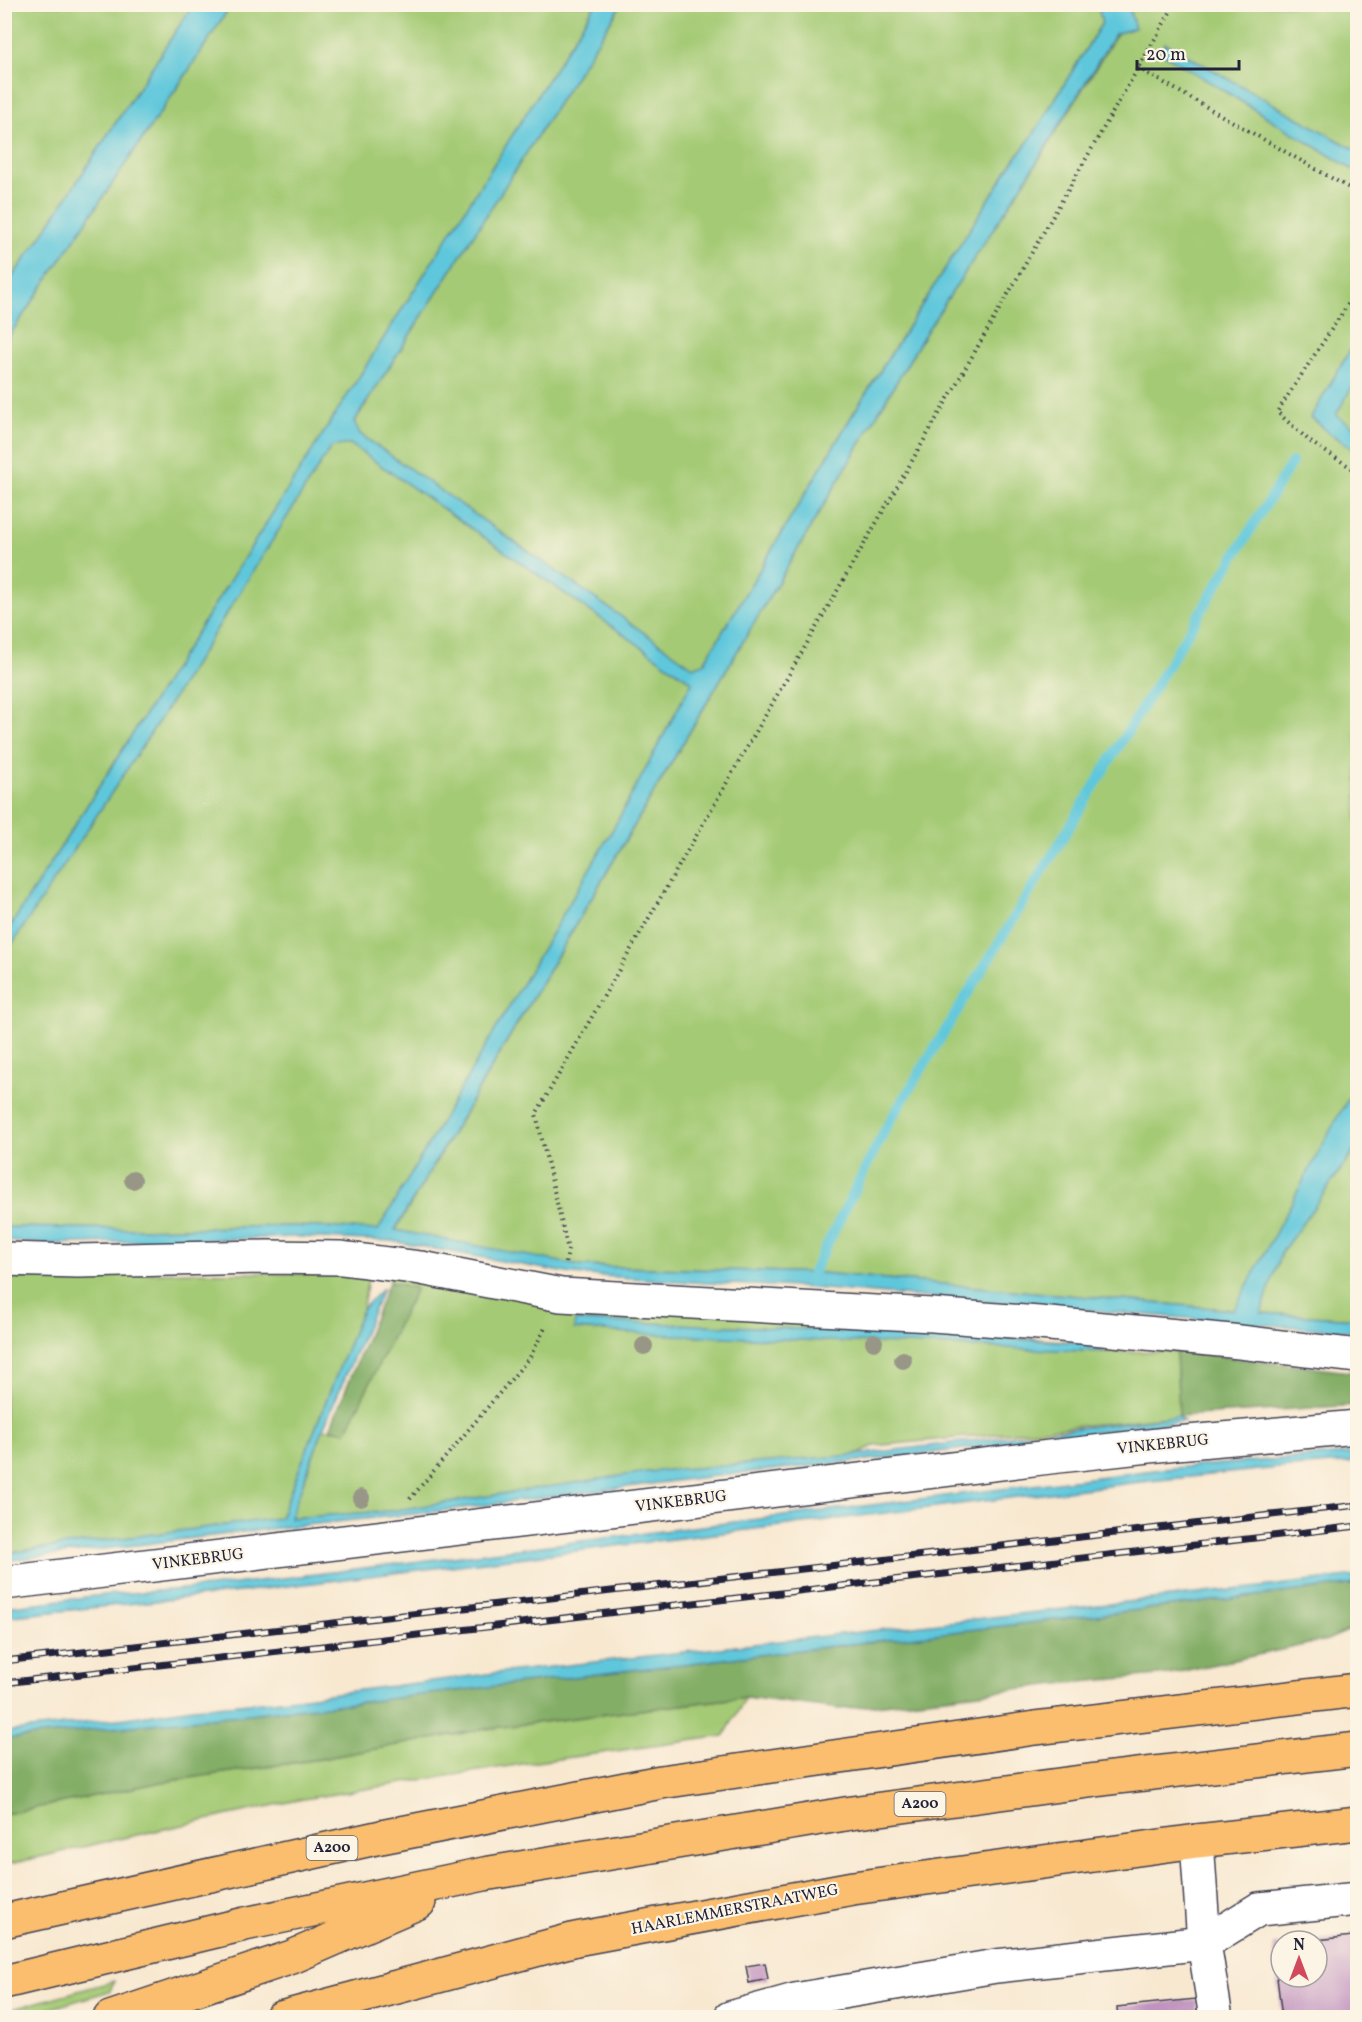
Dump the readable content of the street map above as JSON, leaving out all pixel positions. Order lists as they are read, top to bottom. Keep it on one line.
{"streets":{"main road":["A200","HAARLEMMERSTRAATWEG"],"street":["VINKEBRUG"]},"scale_bar":"20 m","north":"top"}
